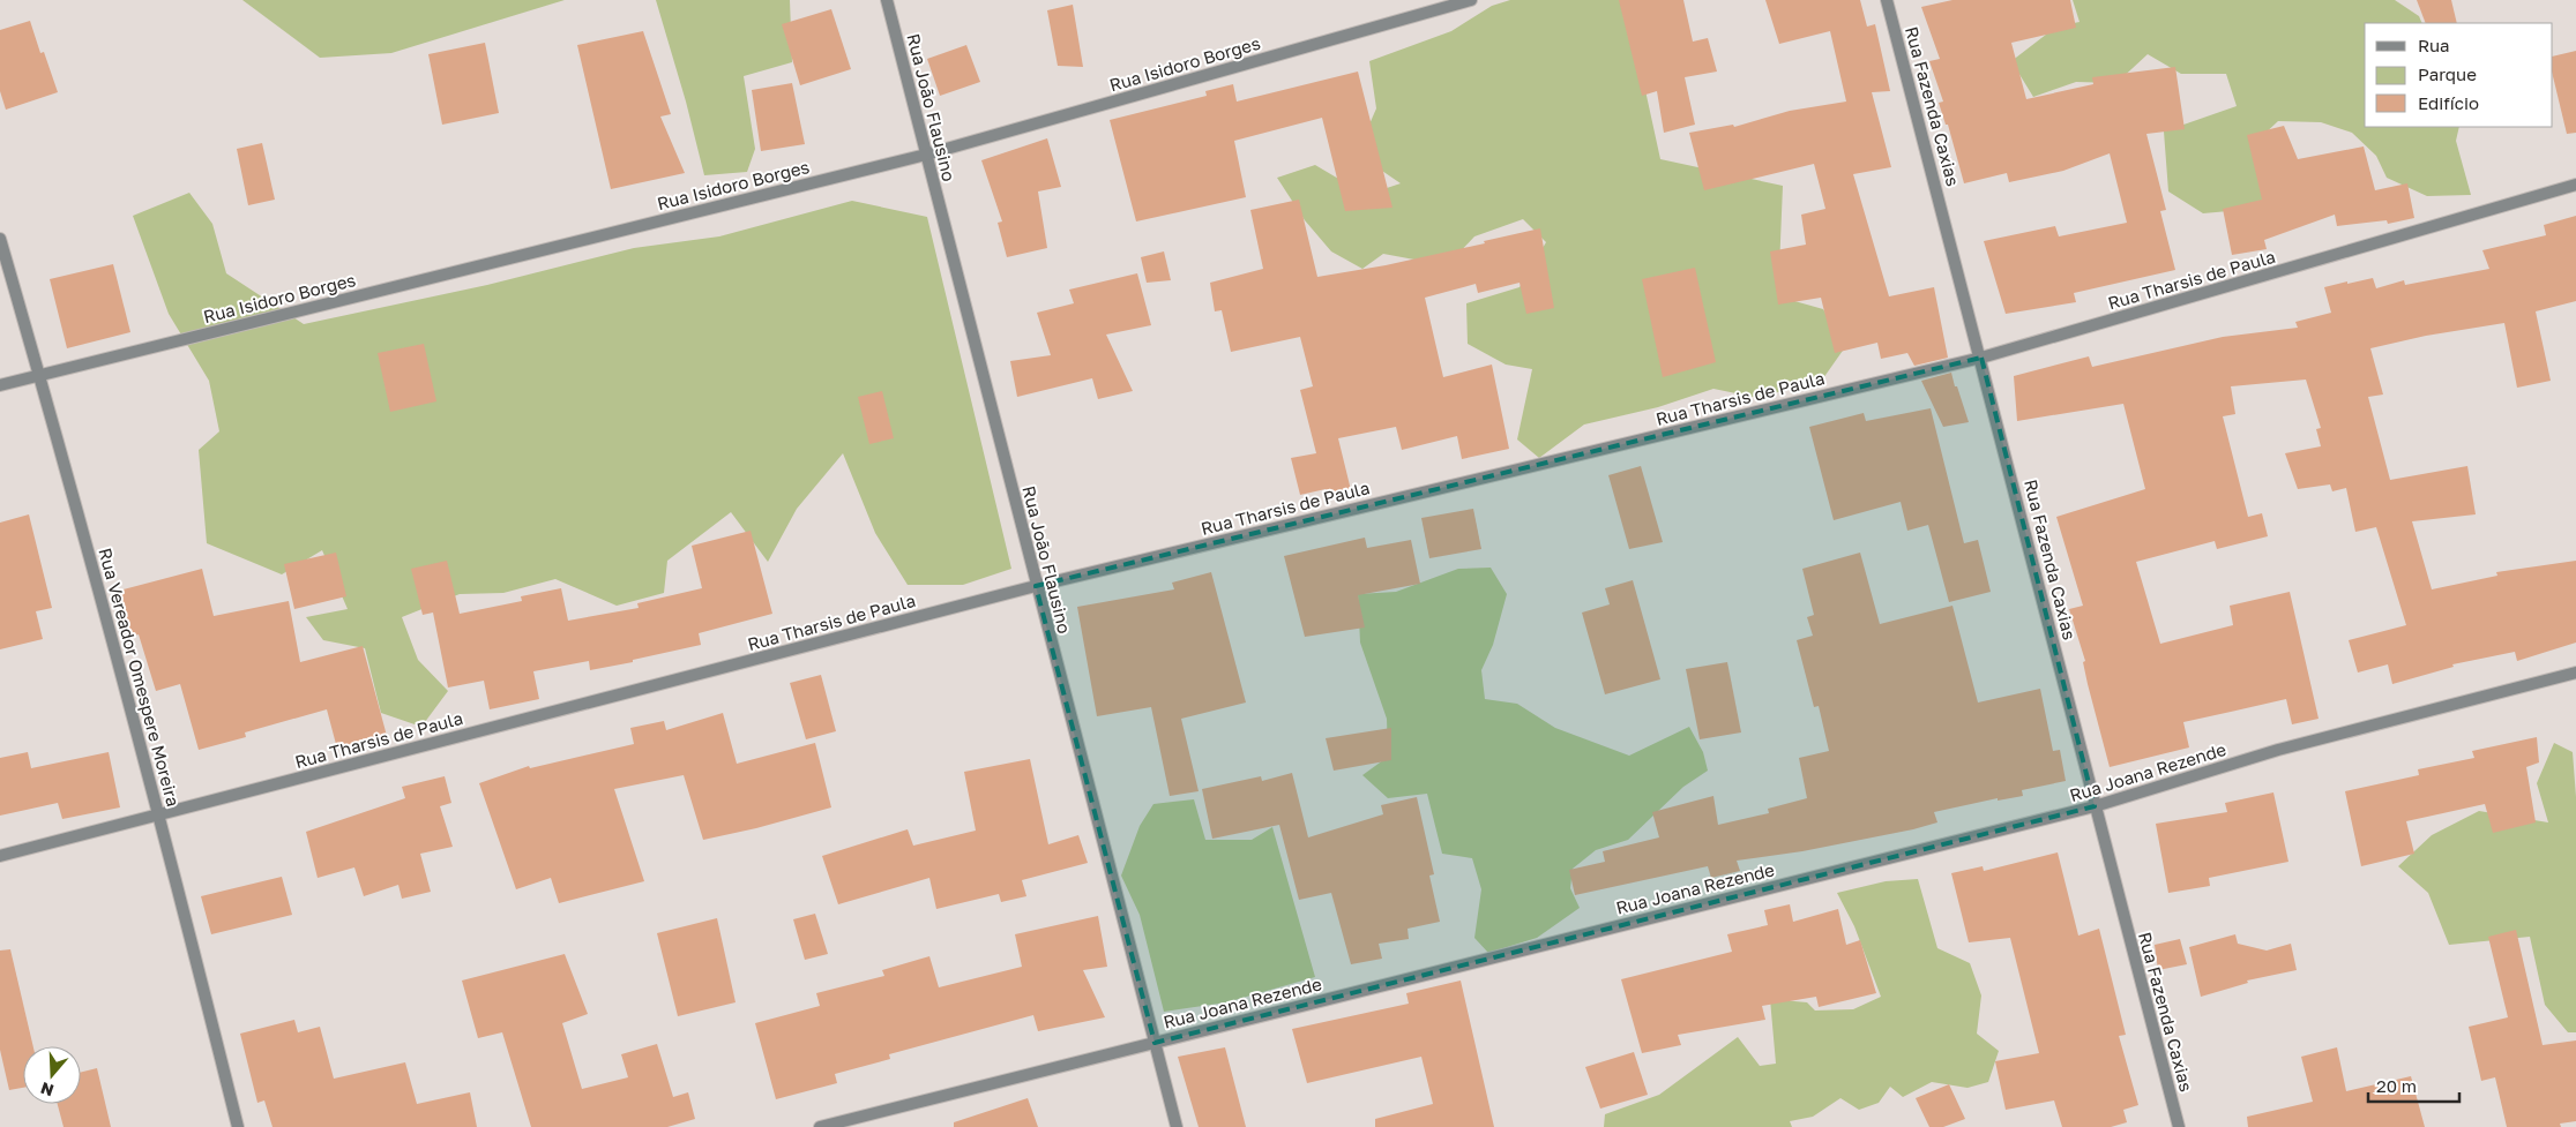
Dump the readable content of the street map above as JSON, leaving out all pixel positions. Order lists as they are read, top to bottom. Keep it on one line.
{"streets":{"street":["Rua Isidoro Borges","Rua Fazenda Caxias","Rua João Flausino","Rua Tharsis de Paula","Rua Vereador Omespere Moreira","Rua Joana Rezende"]},"crossings":[["Rua Isidoro Borges","Rua João Flausino"],["Rua Isidoro Borges","Rua Vereador Omespere Moreira"],["Rua Fazenda Caxias","Rua Tharsis de Paula"],["Rua Fazenda Caxias","Rua Joana Rezende"],["Rua João Flausino","Rua Tharsis de Paula"],["Rua João Flausino","Rua Joana Rezende"],["Rua Tharsis de Paula","Rua Vereador Omespere Moreira"]],"legend":["Rua","Parque","Edifício"],"scale_bar":"20 m","north":"bottom"}
